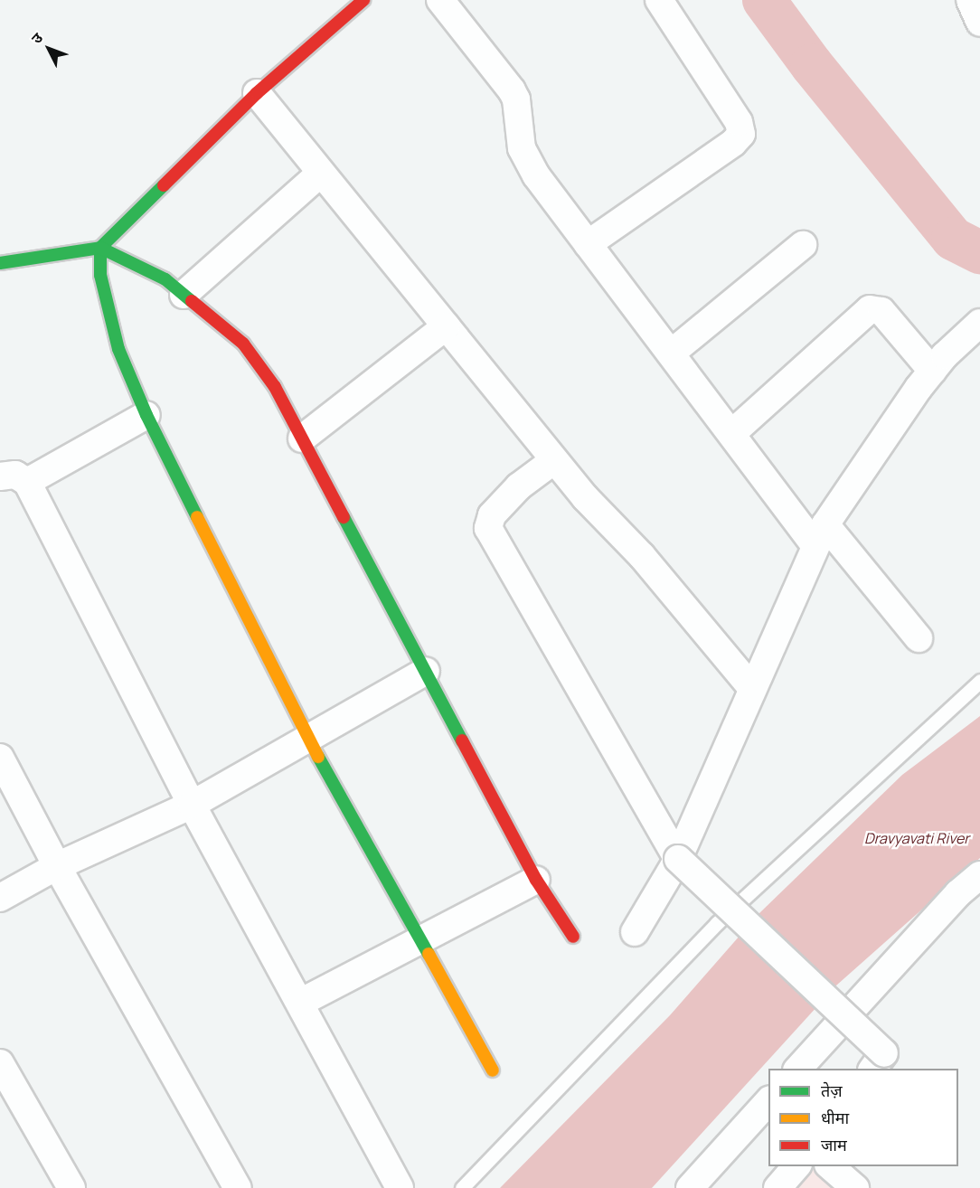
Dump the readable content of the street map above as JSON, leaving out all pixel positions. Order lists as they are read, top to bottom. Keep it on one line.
{"water":["Dravyavati River"],"legend":["तेज़","धीमा","जाम"],"north":"top left"}
